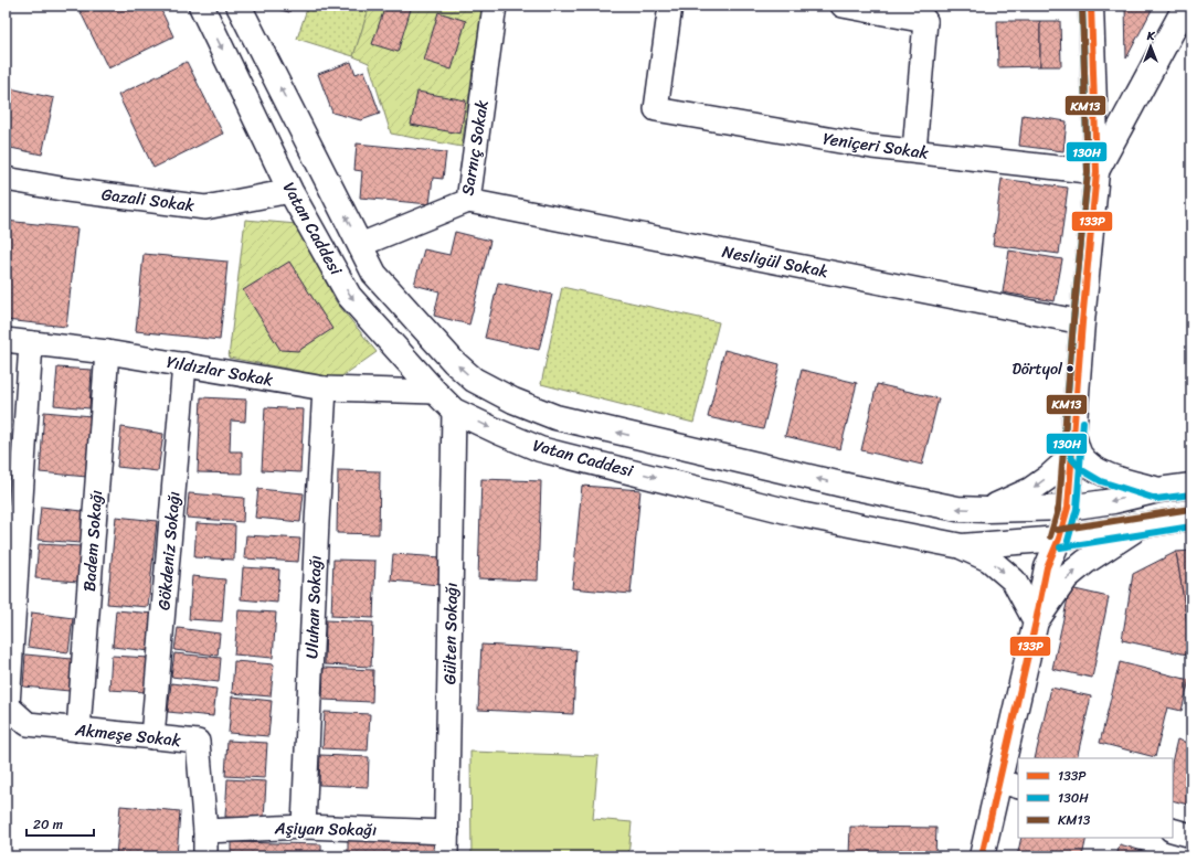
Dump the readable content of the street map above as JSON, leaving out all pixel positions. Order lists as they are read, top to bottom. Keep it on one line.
{"streets":{"main road":["Vatan Caddesi"],"street":["Yeniçeri Sokak","Sarnıç Sokak","Gazali Sokak","Nesligül Sokak","Yıldızlar Sokak","Badem Sokağı","Gökdeniz Sokağı","Uluhan Sokağı","Gülten Sokağı","Akmeşe Sokak","Aşiyan Sokağı"]},"crossings":[["Sarnıç Sokak","Vatan Caddesi"],["Sarnıç Sokak","Nesligül Sokak"],["Gazali Sokak","Vatan Caddesi"],["Vatan Caddesi","Yıldızlar Sokak"],["Vatan Caddesi","Gülten Sokağı"],["Yıldızlar Sokak","Badem Sokağı"],["Yıldızlar Sokak","Gökdeniz Sokağı"],["Yıldızlar Sokak","Uluhan Sokağı"],["Badem Sokağı","Akmeşe Sokak"],["Gökdeniz Sokağı","Akmeşe Sokak"],["Uluhan Sokağı","Aşiyan Sokağı"],["Gülten Sokağı","Aşiyan Sokağı"],["Akmeşe Sokak","Aşiyan Sokağı"]],"places":["Dörtyol"],"lines":["transit line 133P","transit line 130H","transit line KM13"],"legend":["133P","130H","KM13"],"scale_bar":"20 m","north":"top"}
